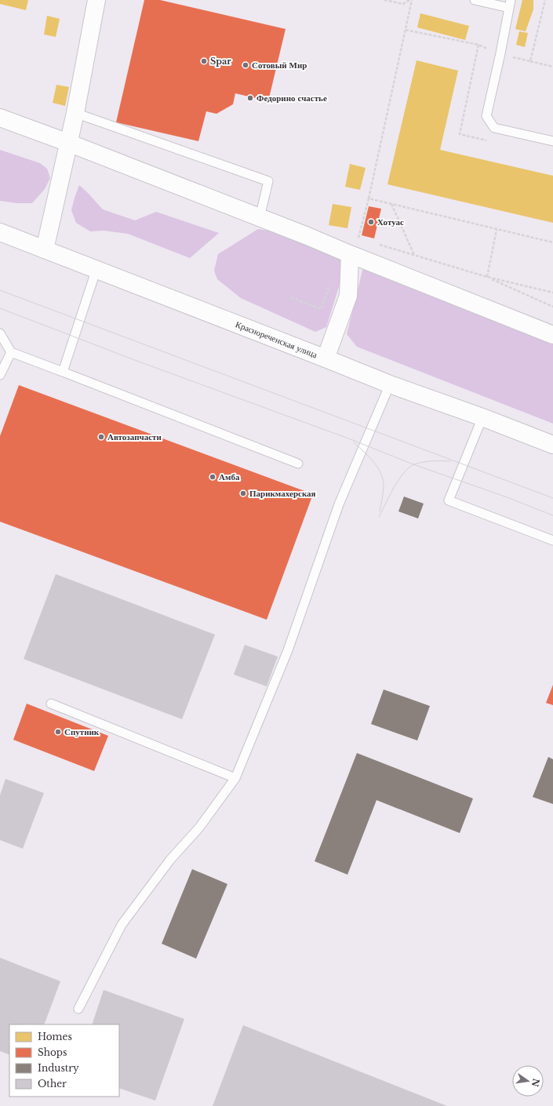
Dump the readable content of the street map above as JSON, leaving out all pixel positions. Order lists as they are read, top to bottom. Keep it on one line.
{"streets":{"street":["Краснореченская улица"]},"places":["Spar","Сотовый Мир","Федорино счастье","Хотуас","Автозапчасти","Амба","Парикмахерская","Спутник"],"legend":["Homes","Shops","Industry","Other"],"north":"right"}
